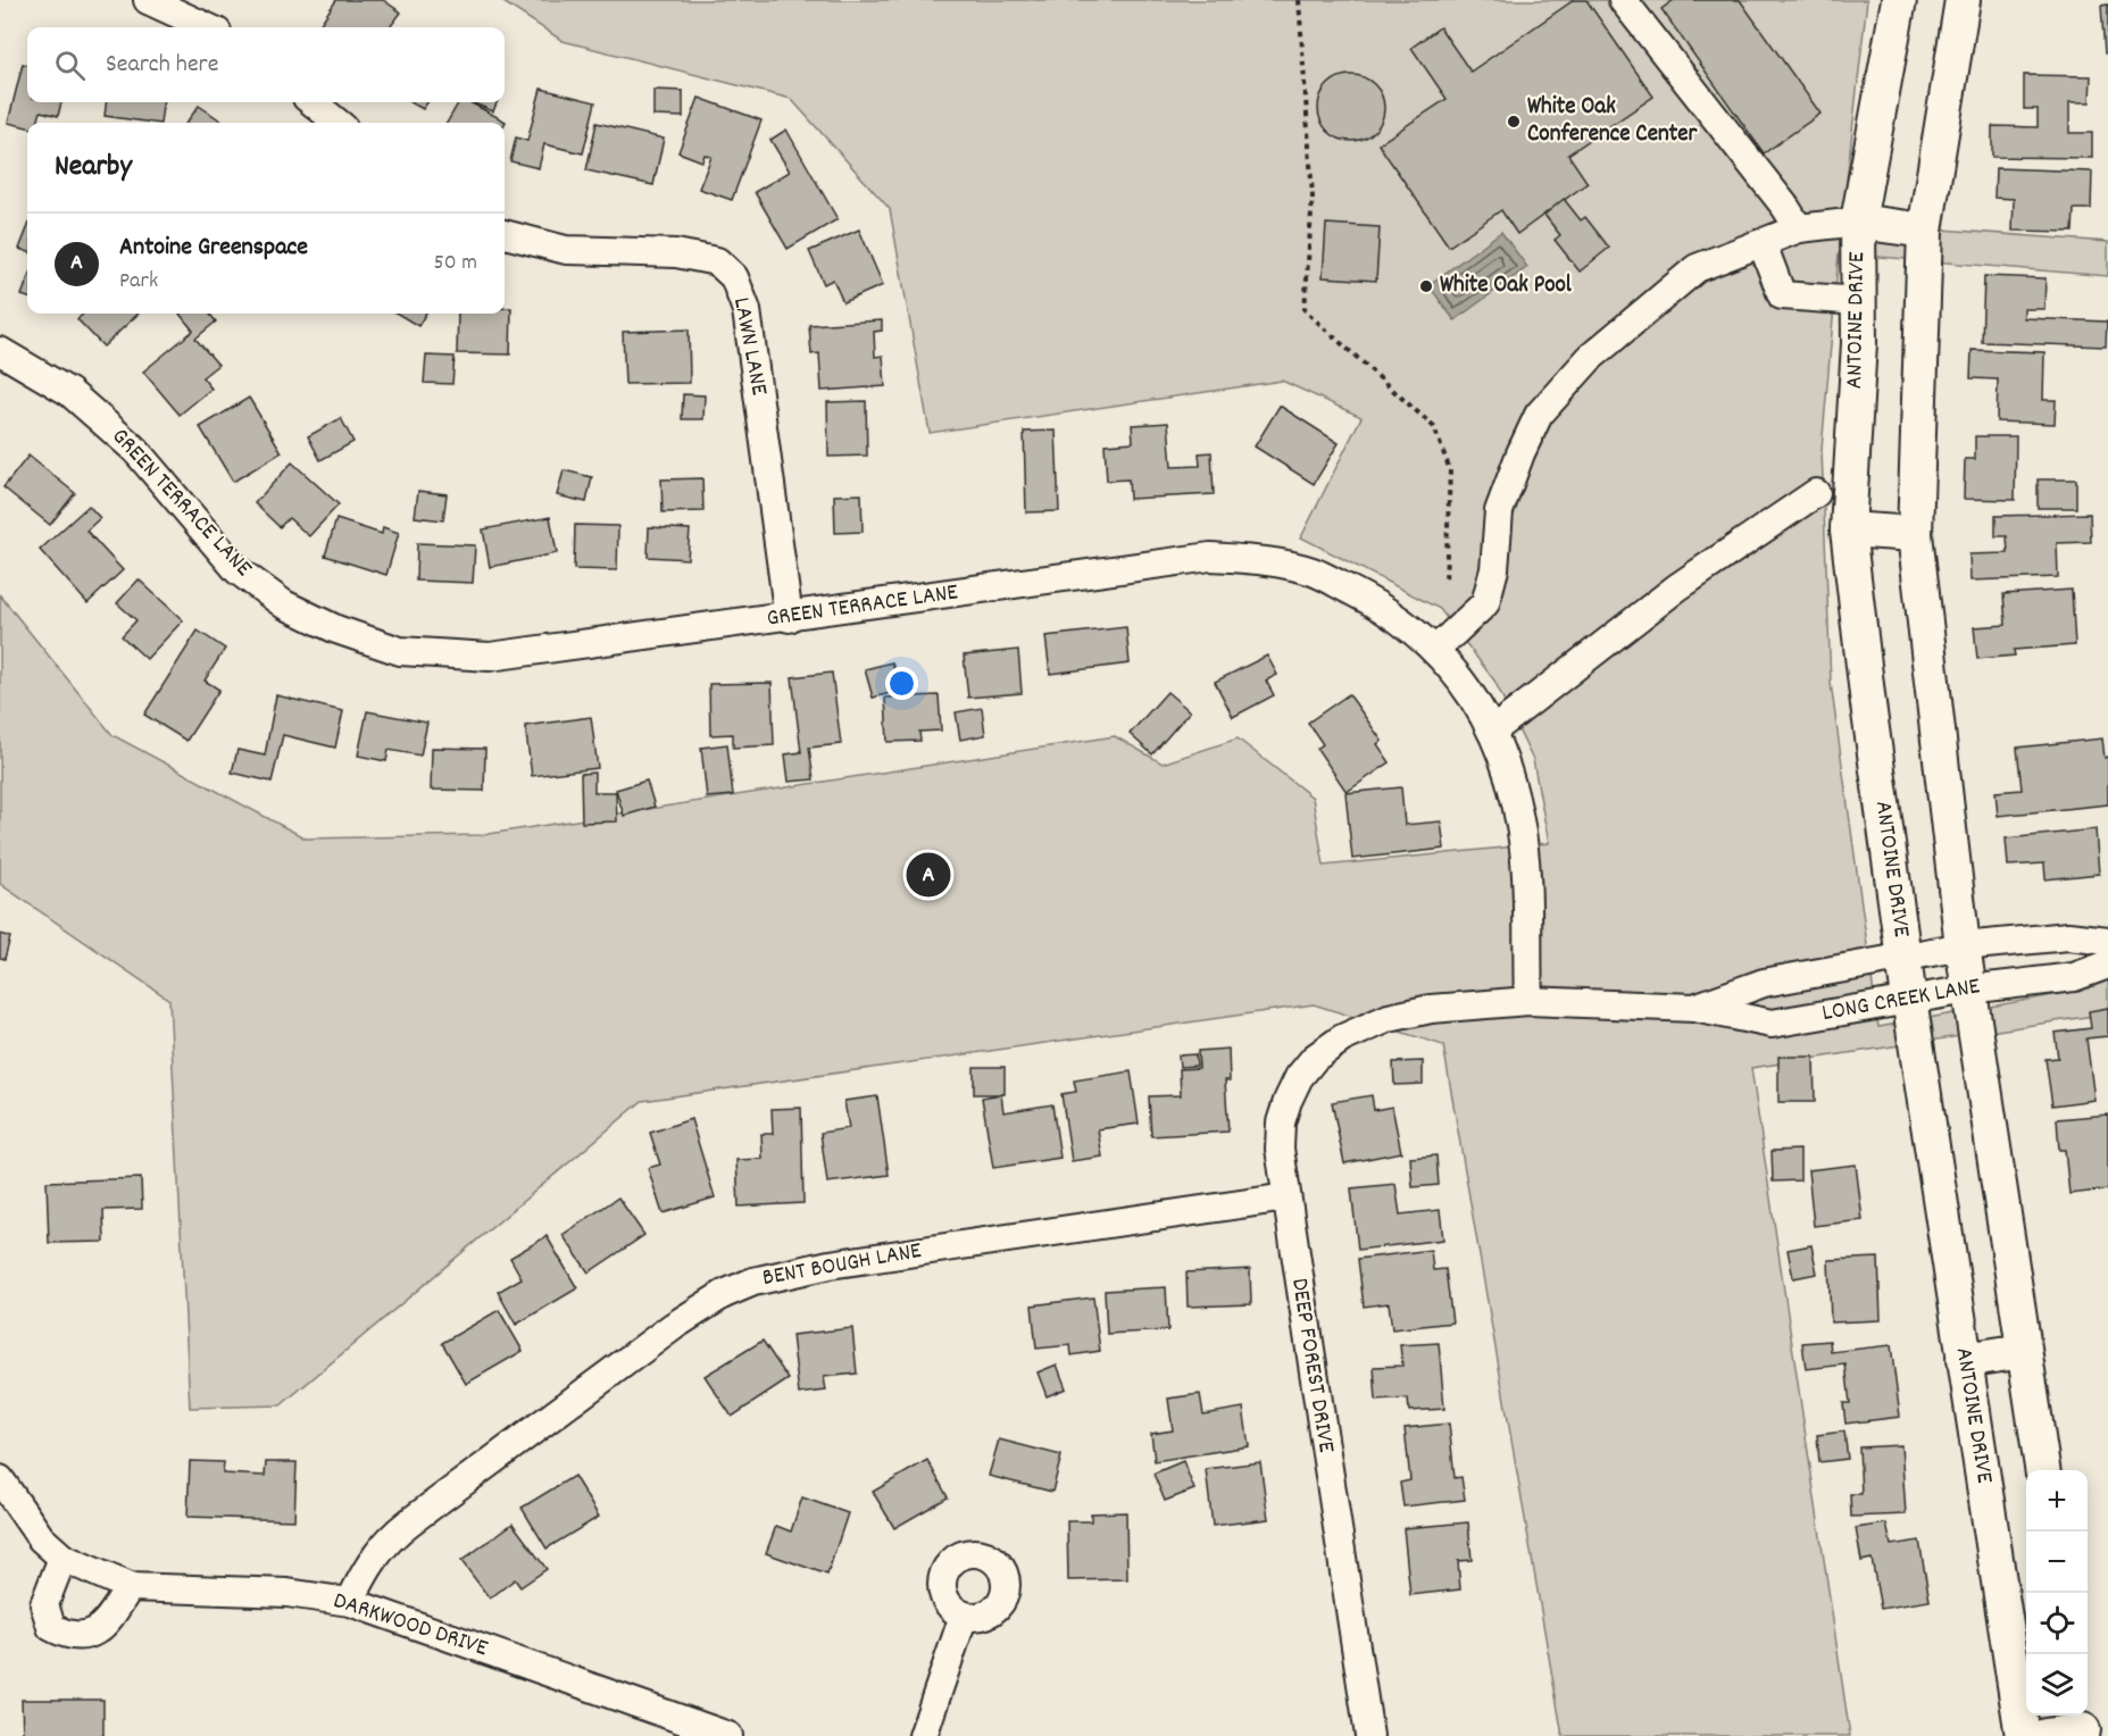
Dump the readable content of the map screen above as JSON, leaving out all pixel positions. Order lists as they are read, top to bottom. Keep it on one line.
{"streets":{"main road":["ANTOINE DRIVE"],"street":["LAWN LANE","GREEN TERRACE LANE","LONG CREEK LANE","BENT BOUGH LANE","DEEP FOREST DRIVE","DARKWOOD DRIVE"]},"crossings":[["ANTOINE DRIVE","LONG CREEK LANE"],["LAWN LANE","GREEN TERRACE LANE"],["GREEN TERRACE LANE","LONG CREEK LANE"],["LONG CREEK LANE","DEEP FOREST DRIVE"],["BENT BOUGH LANE","DEEP FOREST DRIVE"],["BENT BOUGH LANE","DARKWOOD DRIVE"]],"places":["White Oak Conference Center","White Oak Pool"],"page":{"search":"Search here","heading":"Nearby","list":[{"mark":"A","name":"Antoine Greenspace","note":"Park","value":"50 m"}],"pins":"A","map_buttons":["+","−"]}}
